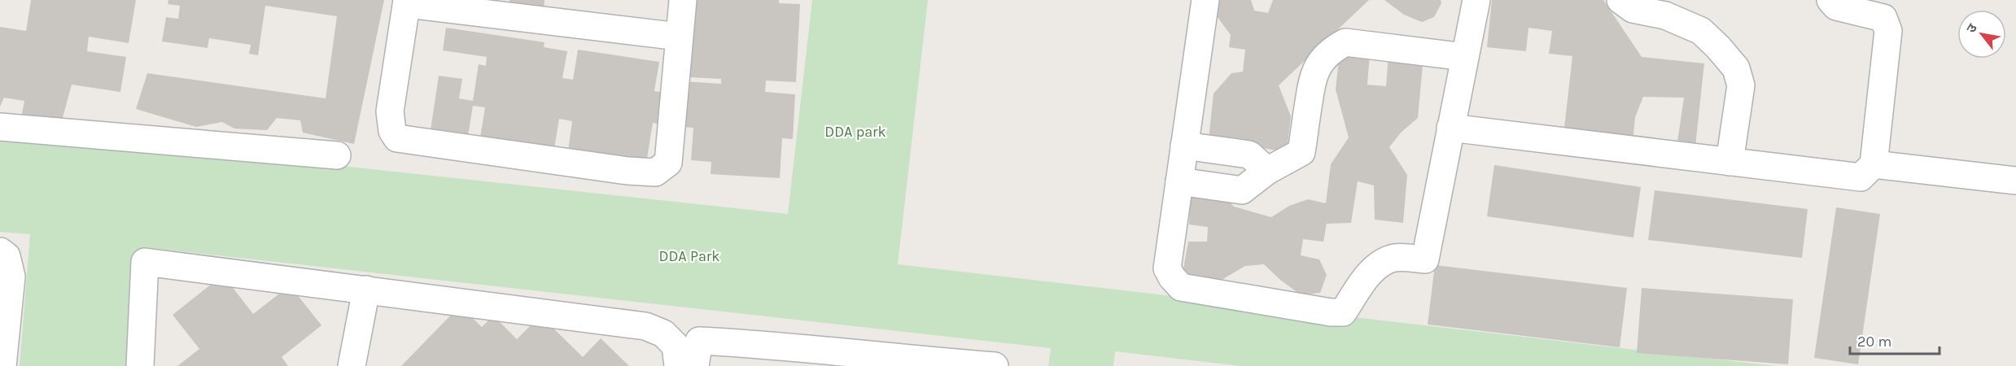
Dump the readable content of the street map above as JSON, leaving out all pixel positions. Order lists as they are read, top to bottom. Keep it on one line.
{"parks":["DDA park","DDA Park"],"scale_bar":"20 m","north":"top left"}
